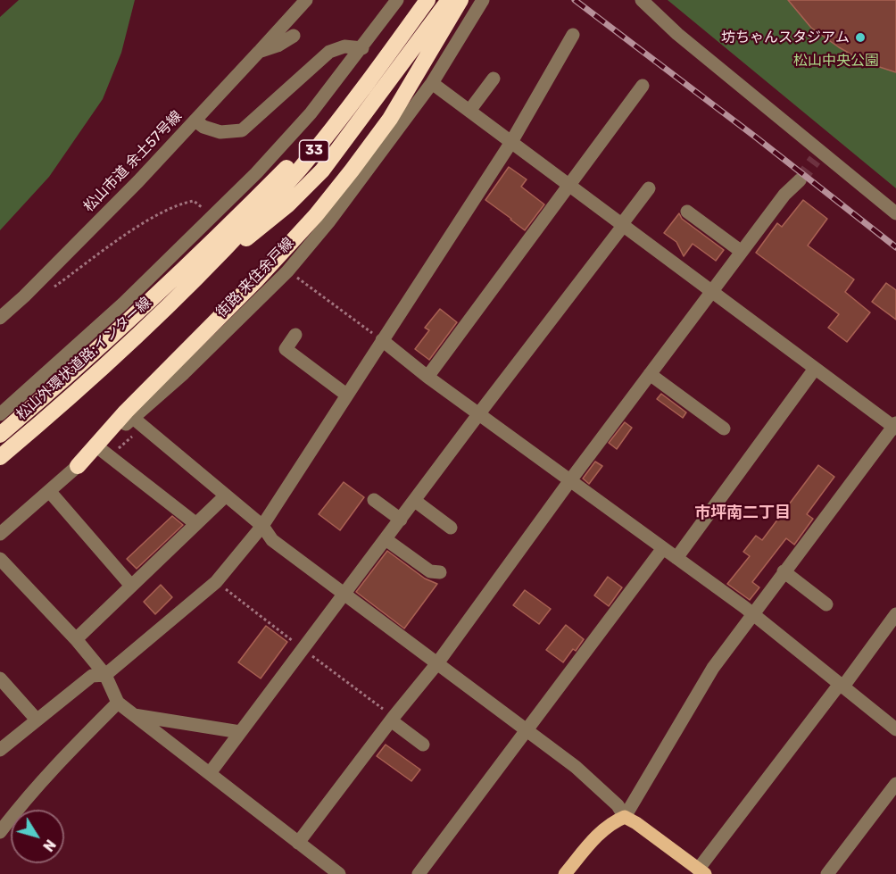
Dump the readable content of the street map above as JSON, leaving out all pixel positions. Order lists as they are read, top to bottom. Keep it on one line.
{"streets":{"highway":["33","松山外環状道路;インター線"],"street":["松山市道 余土57号線","街路 来住余戸線"]},"districts":["市坪南二丁目"],"parks":["松山中央公園"],"places":["坊ちゃんスタジアム"],"north":"bottom right"}
